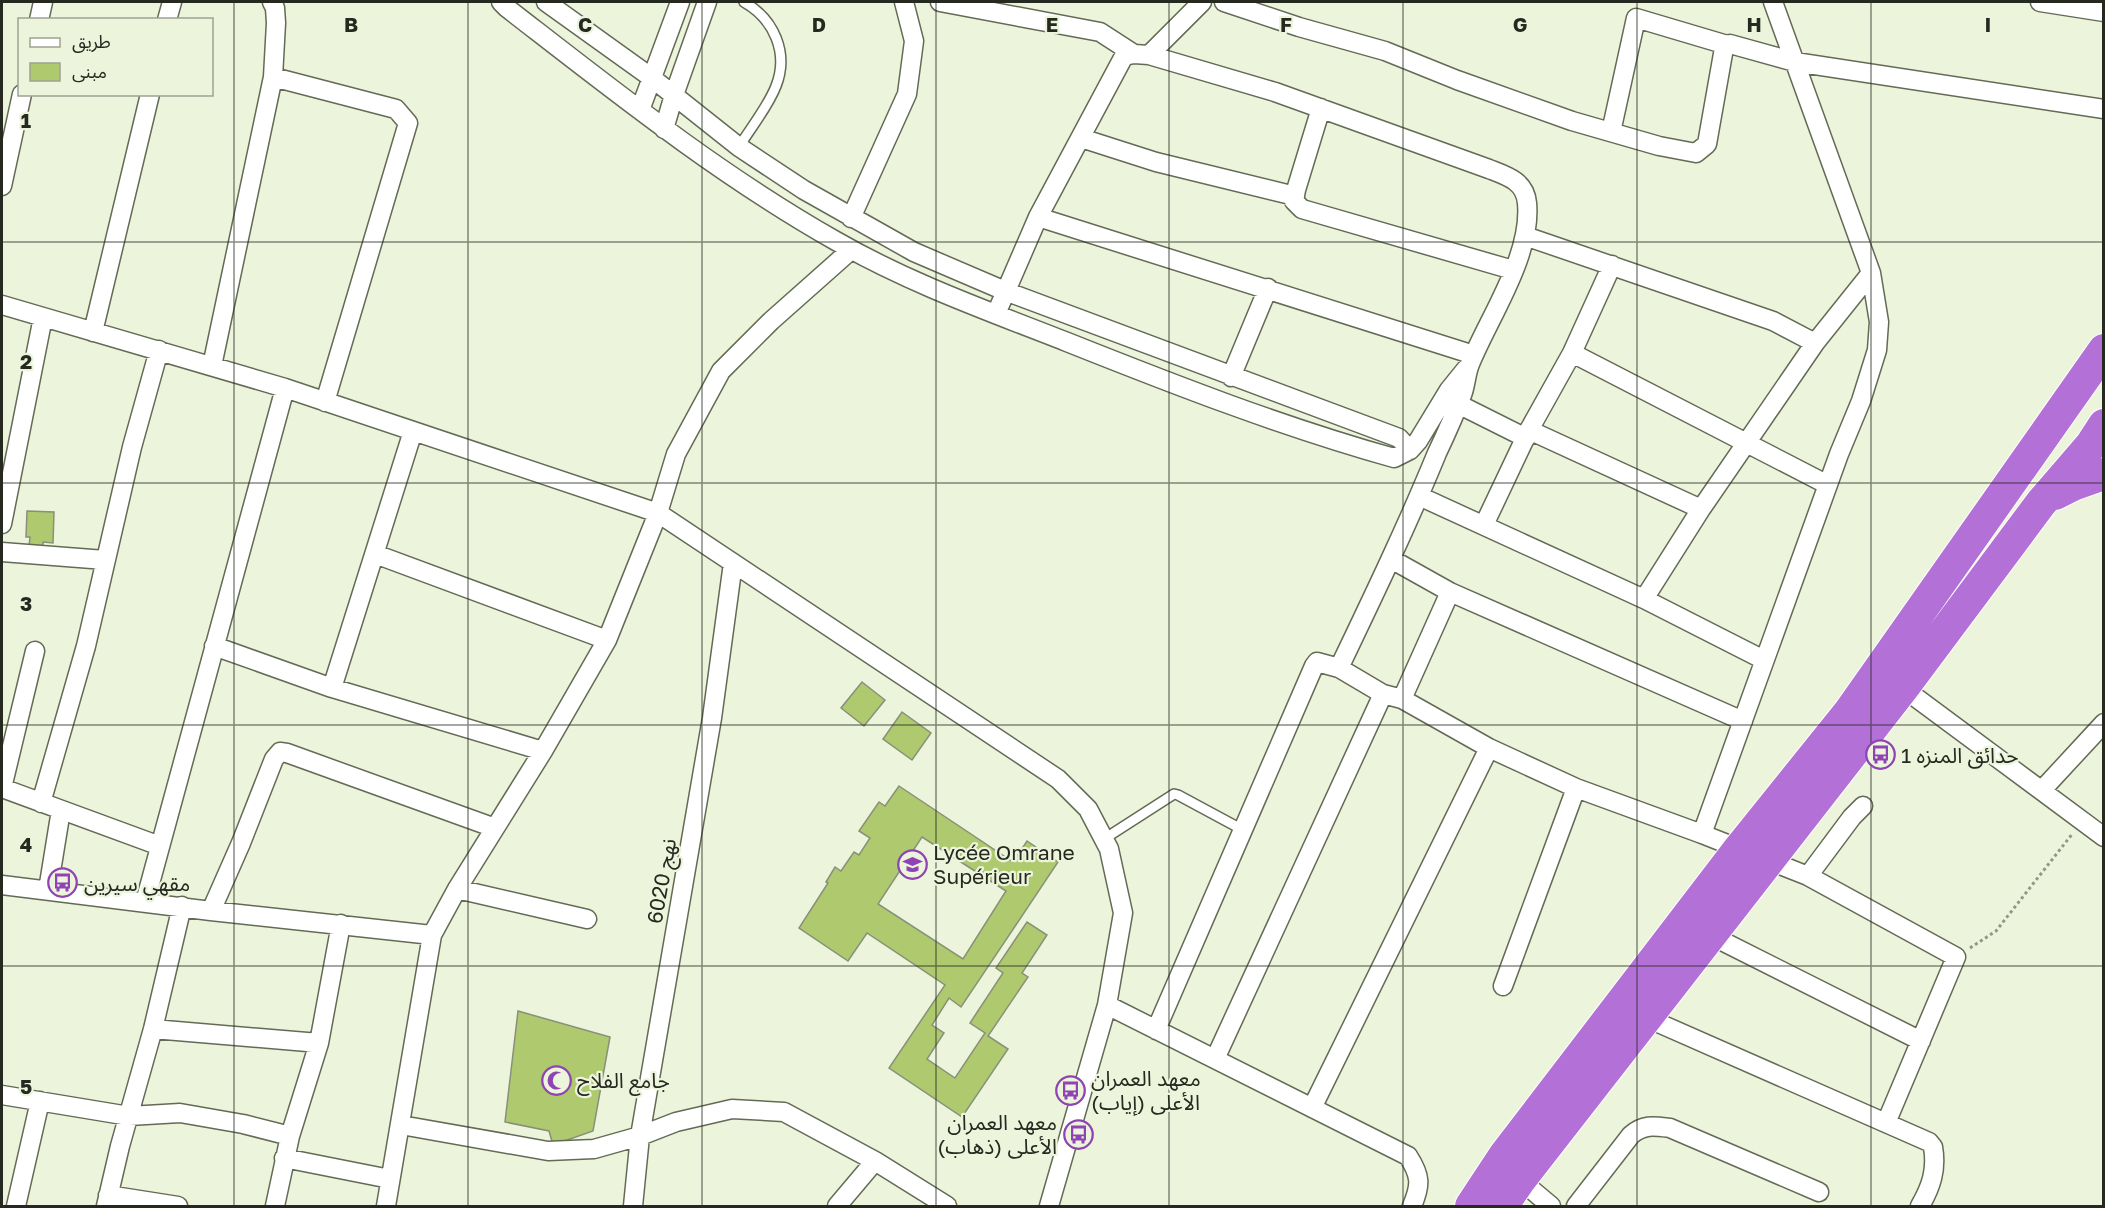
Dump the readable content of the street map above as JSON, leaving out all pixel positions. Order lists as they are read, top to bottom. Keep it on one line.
{"streets":{"street":["نهج 6020"]},"places":{"bus stop":["حدائق المنزه 1","مقهي سيرين","معهد العمران الأعلى (إياب)","معهد العمران الأعلى (ذهاب)"],"school or university":["Lycée Omrane Supérieur"],"mosque":["جامع الفلاح"]},"legend":["طريق","مبنى"],"grid":{"columns":["B","C","D","E","F","G","H","I"],"rows":["1","2","3","4","5"]}}
